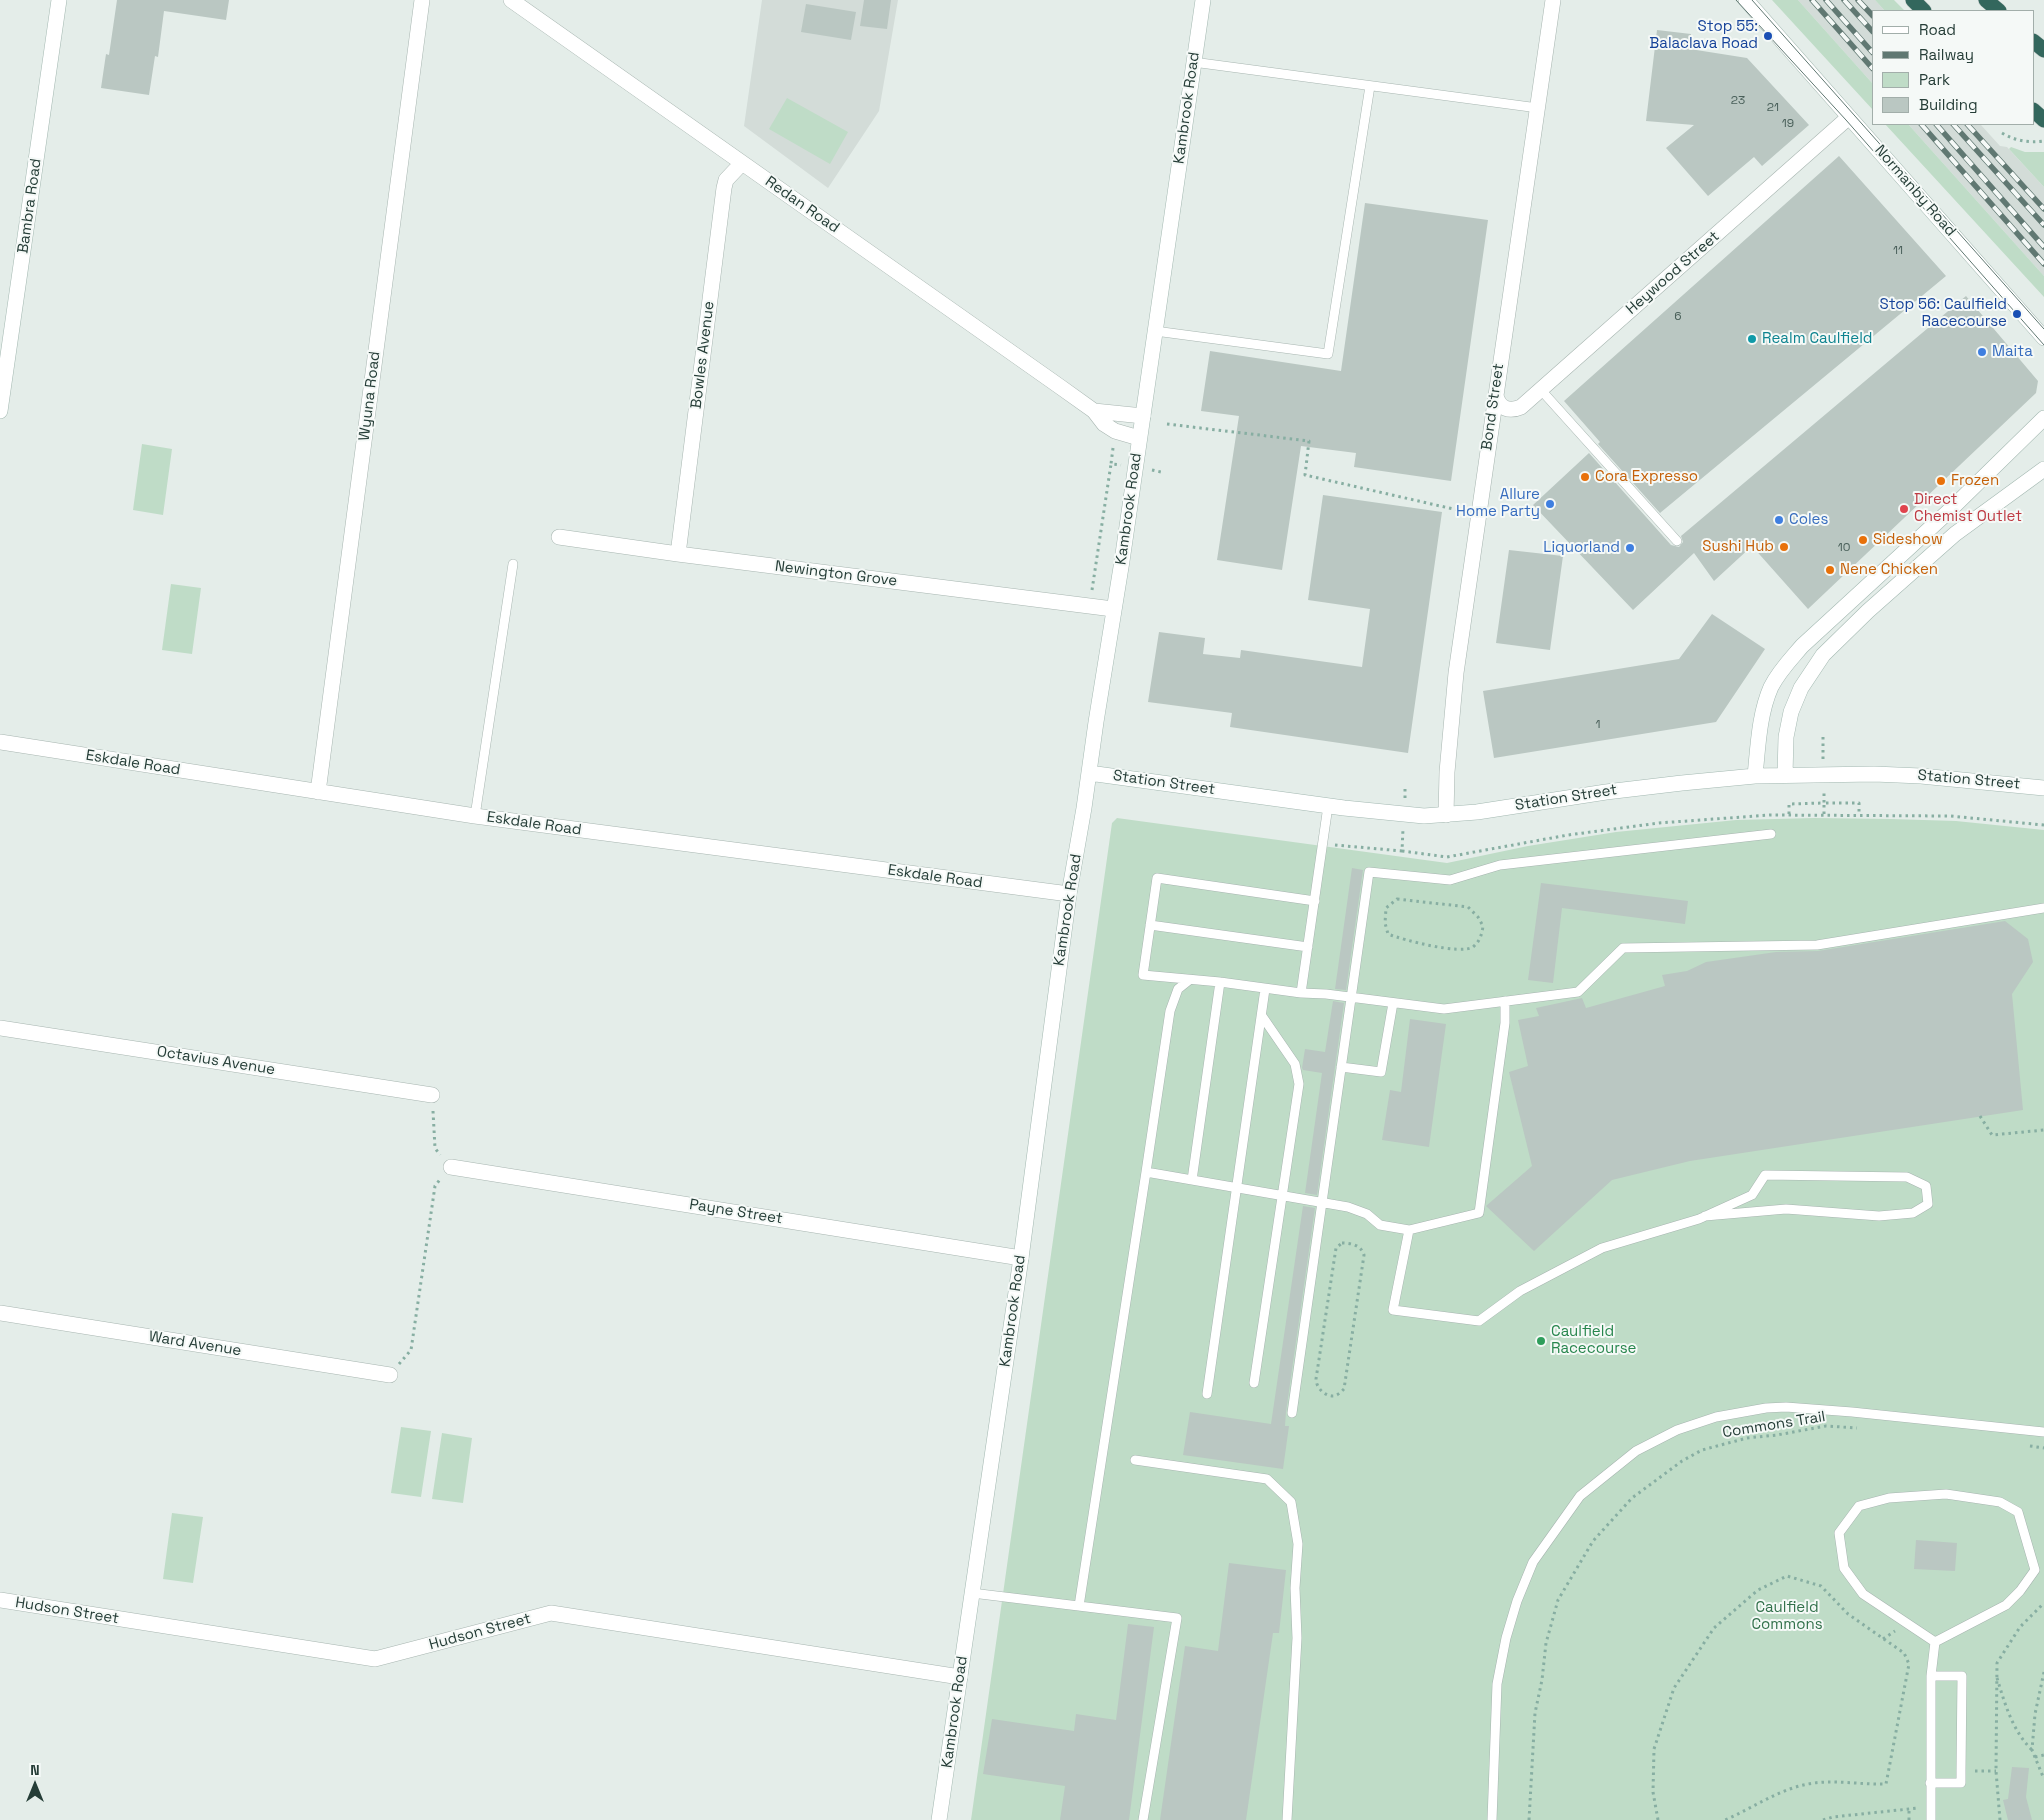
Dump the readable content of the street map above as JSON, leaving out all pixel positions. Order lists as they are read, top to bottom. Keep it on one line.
{"streets":{"street":["Kambrook Road","Normanby Road","Redan Road","Bambra Road","Heywood Street","Bowles Avenue","Wyuna Road","Bond Street","Newington Grove","Eskdale Road","Station Street","Octavius Avenue","Payne Street","Ward Avenue","Hudson Street"],"path":["Commons Trail"]},"crossings":[["Kambrook Road","Redan Road"],["Kambrook Road","Newington Grove"],["Kambrook Road","Eskdale Road"],["Kambrook Road","Station Street"],["Kambrook Road","Payne Street"],["Kambrook Road","Hudson Street"],["Normanby Road","Heywood Street"],["Redan Road","Bowles Avenue"],["Heywood Street","Bond Street"],["Bowles Avenue","Newington Grove"],["Wyuna Road","Eskdale Road"],["Bond Street","Station Street"]],"parks":["Caulfield Commons"],"places":["Stop 55: Balaclava Road","Stop 56: Caulfield Racecourse","Realm Caulfield","Maita","Cora Expresso","Frozen","Allure Home Party","Direct Chemist Outlet","Coles","Sideshow","Sushi Hub","Liquorland","Nene Chicken","Caulfield Racecourse"],"house_numbers":["23","21","19","11","6","10","1"],"legend":["Road","Railway","Park","Building"],"north":"top"}
